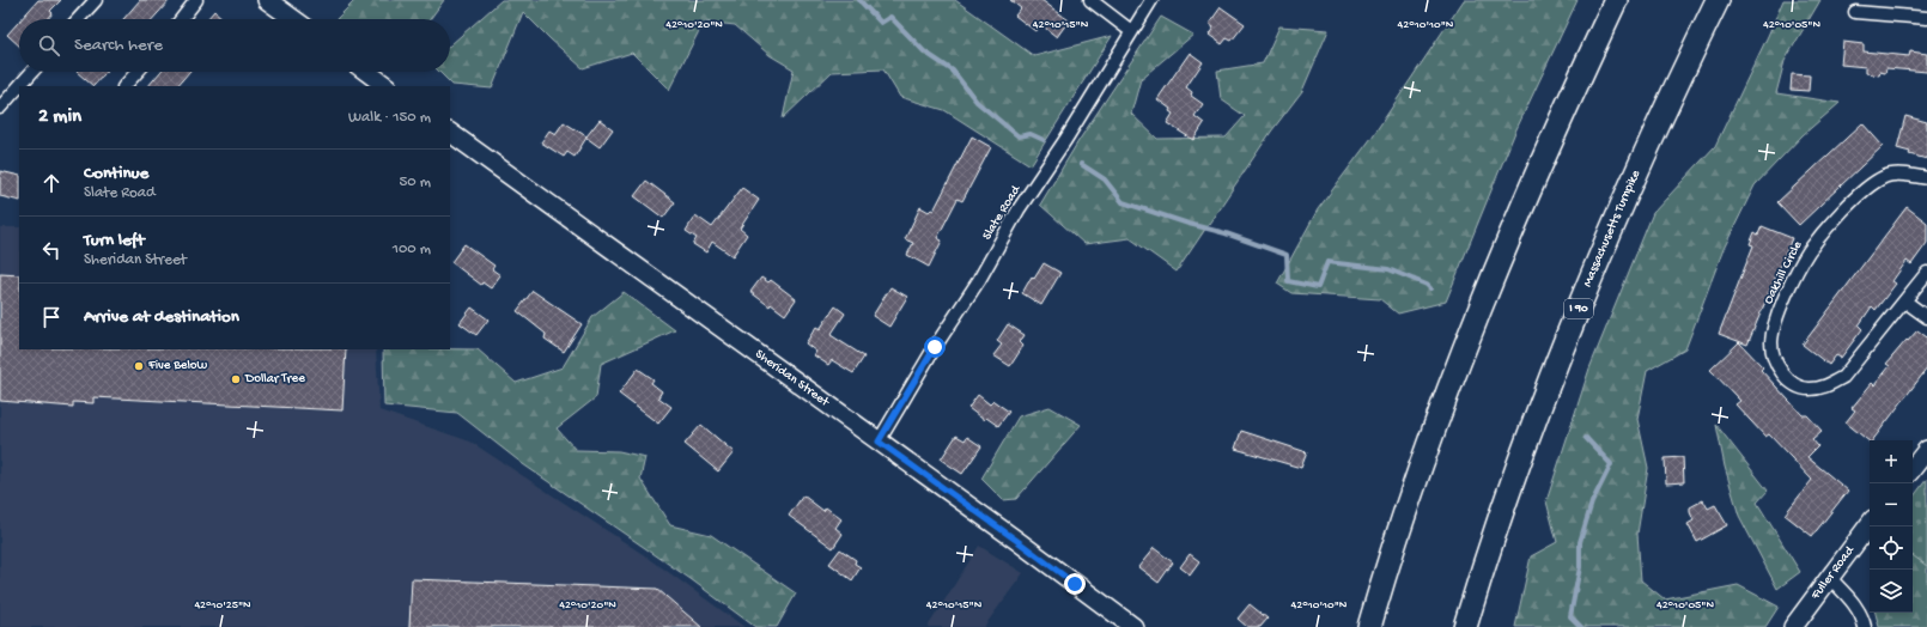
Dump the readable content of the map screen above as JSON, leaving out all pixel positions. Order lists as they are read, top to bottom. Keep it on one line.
{"streets":{"highway":["Massachusetts Turnpike","I 90"],"street":["Slate Road","Oakhill Circle","Sheridan Street","Fuller Road"]},"crossings":[["Slate Road","Sheridan Street"]],"places":["Five Below","Dollar Tree"],"page":{"search":"Search here","heading":["2 min","Walk · 150 m"],"list":[["Continue","Slate Road","50 m"],["Turn left","Sheridan Street","100 m"],"Arrive at destination"],"map_buttons":["+","−"]},"coordinates":["42°10'20\"N","42°10'15\"N","42°10'10\"N","42°10'05\"N","42°10'25\"N"]}
